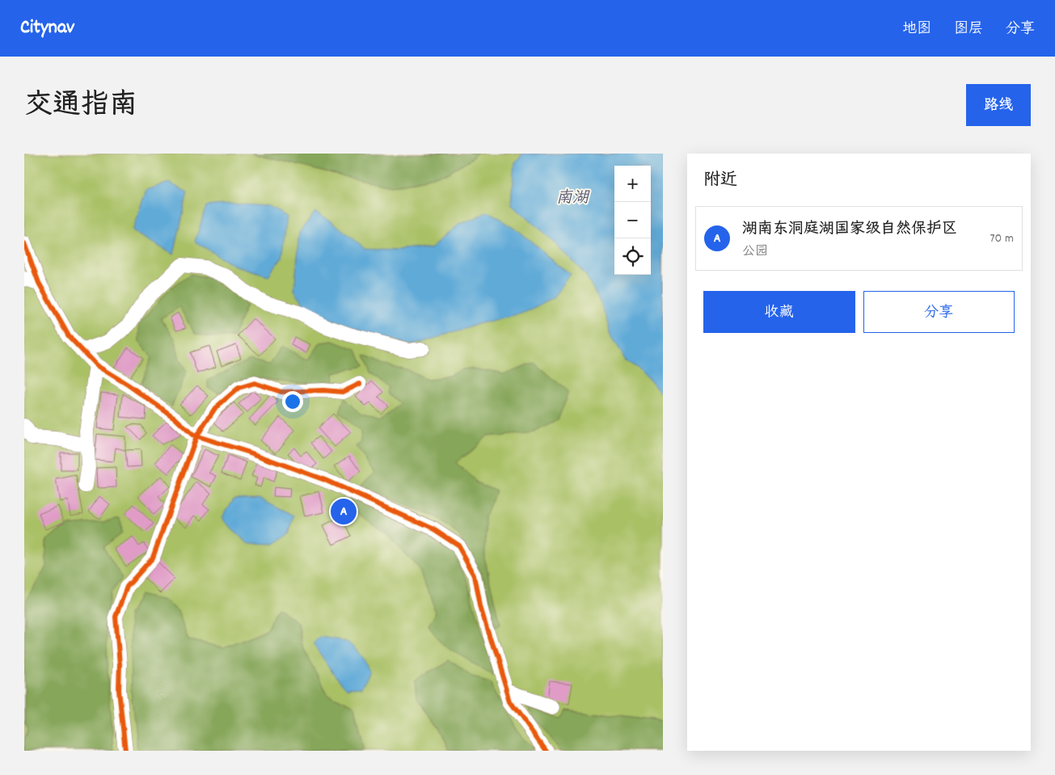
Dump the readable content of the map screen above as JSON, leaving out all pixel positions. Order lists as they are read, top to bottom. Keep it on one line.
{"water":["南湖"],"page":{"header":"Citynav","nav":["地图","图层","分享"],"title":"交通指南","buttons":["路线",["收藏","分享"]],"heading":"附近","map_buttons":["+","−"],"list":[{"mark":"A","name":"湖南东洞庭湖国家级自然保护区","note":"公园","value":"70 m"}],"pins":"A"}}
